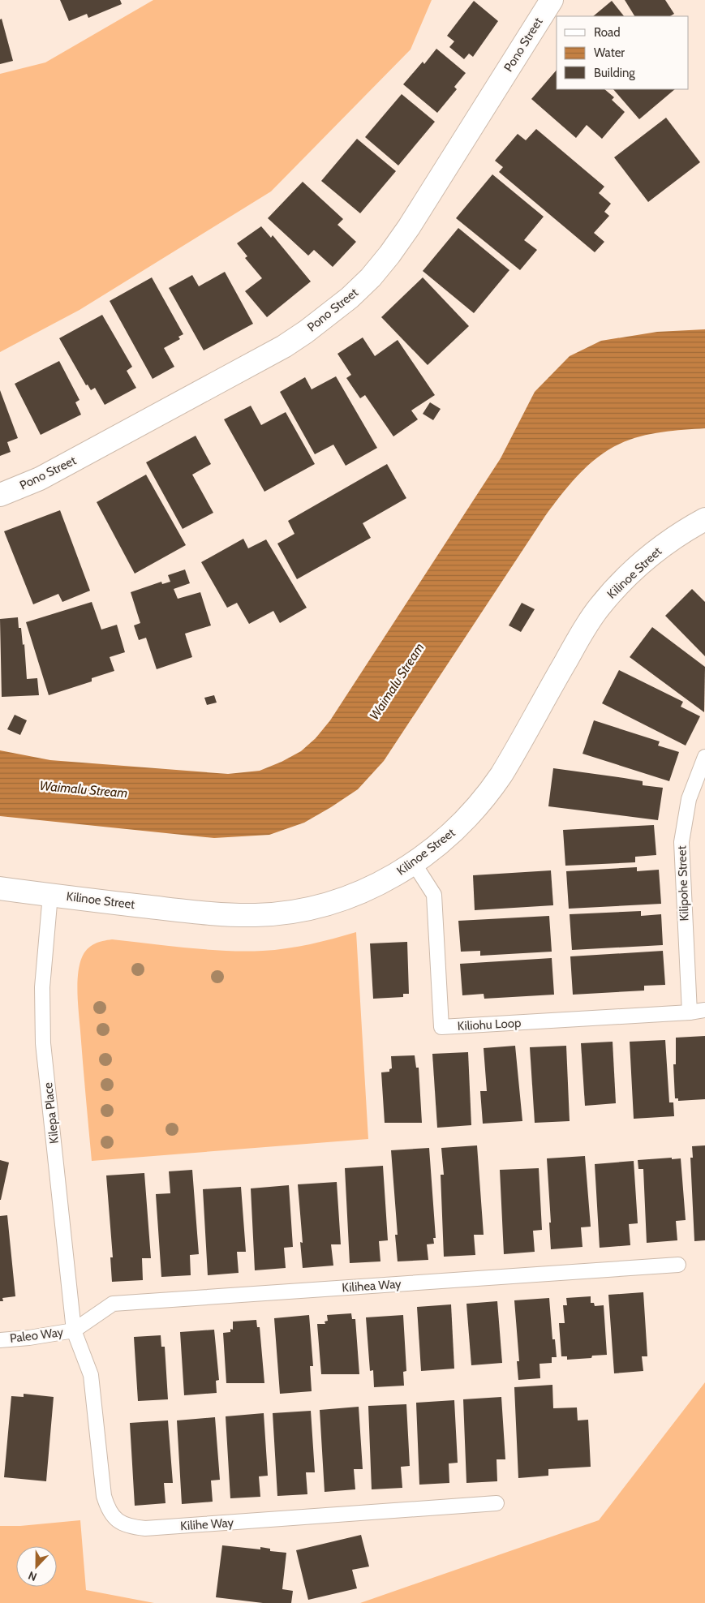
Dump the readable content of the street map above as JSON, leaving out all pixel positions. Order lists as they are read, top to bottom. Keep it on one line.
{"streets":{"street":["Pono Street","Kilinoe Street"],"lane":["Kilipohe Street","Kiliohu Loop","Kilepa Place","Kilihea Way","Paleo Way","Kilihe Way"]},"crossings":[["Kilinoe Street","Kiliohu Loop"],["Kilinoe Street","Kilepa Place"],["Kilipohe Street","Kiliohu Loop"],["Kilepa Place","Kilihea Way"],["Kilepa Place","Paleo Way"],["Kilepa Place","Kilihe Way"],["Kilihea Way","Paleo Way"],["Kilihea Way","Kilihe Way"],["Paleo Way","Kilihe Way"]],"water":["Waimalu Stream"],"legend":["Road","Water","Building"],"north":"bottom"}
